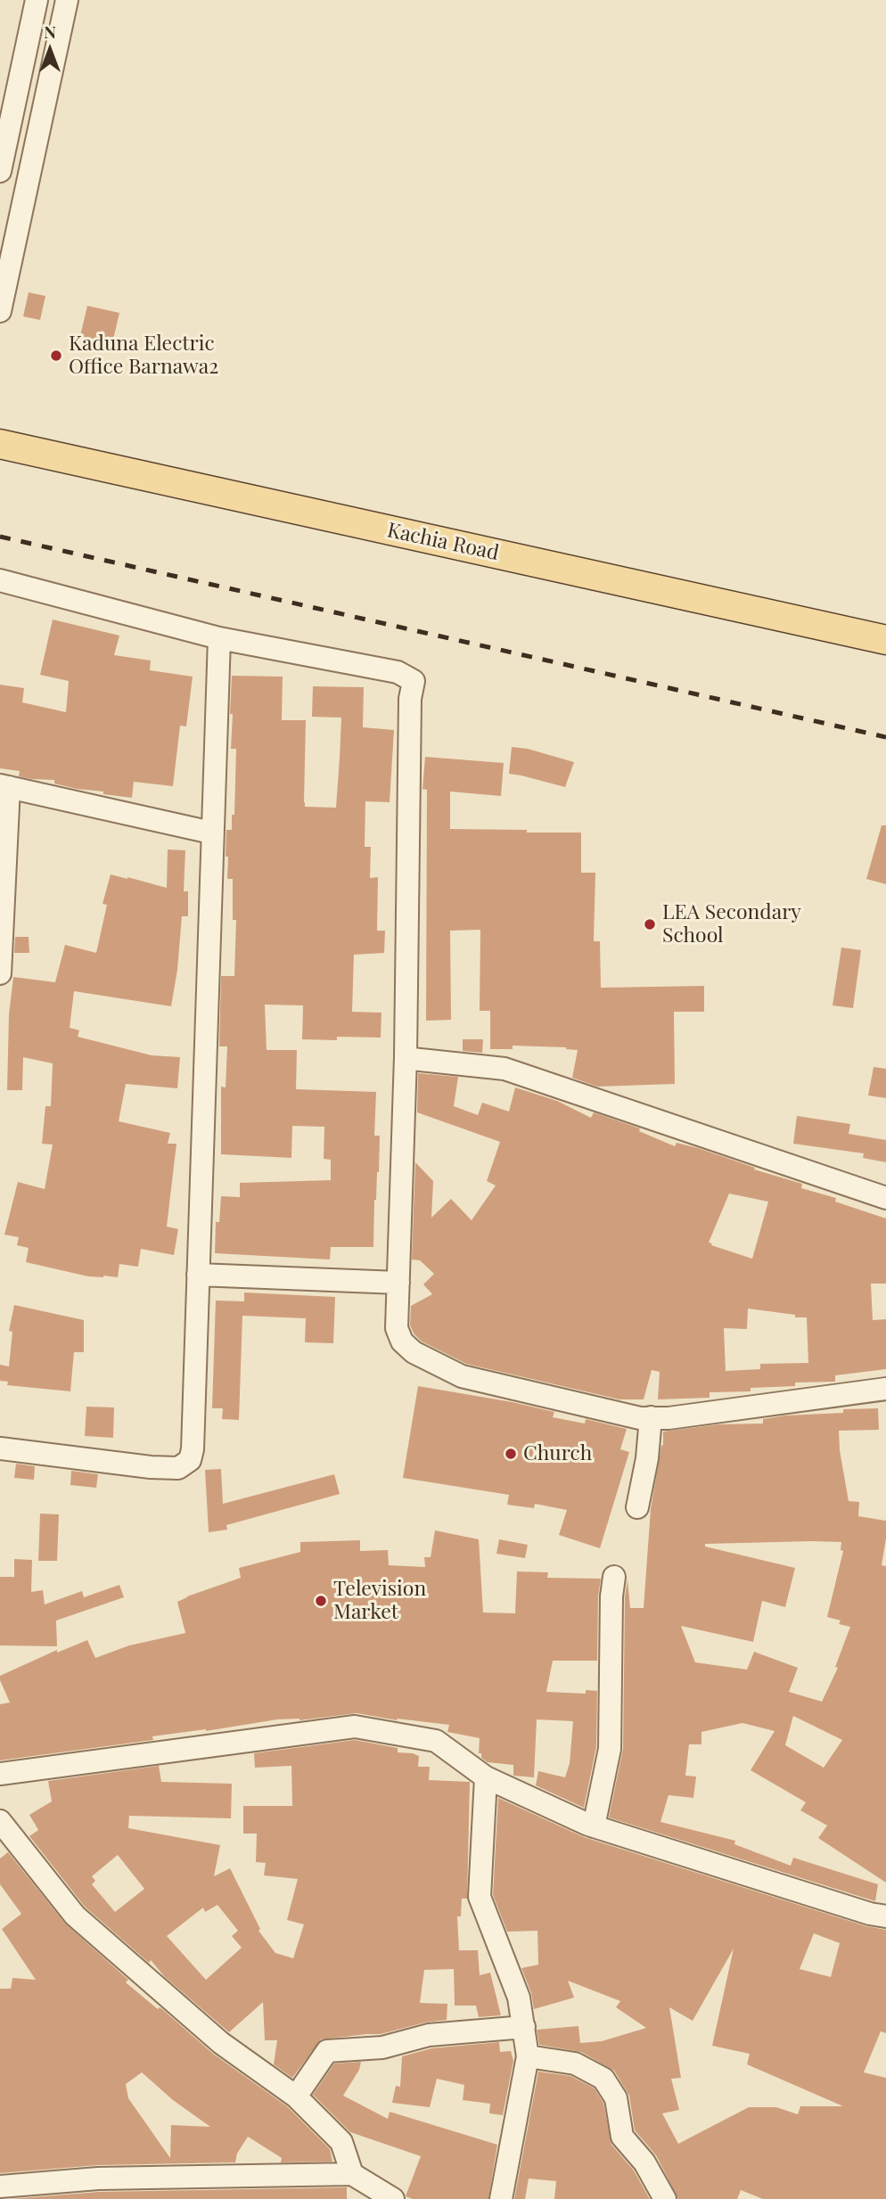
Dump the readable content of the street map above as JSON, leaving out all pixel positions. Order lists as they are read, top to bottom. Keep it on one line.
{"streets":{"main road":["Kachia Road"]},"places":["Kaduna Electric Office Barnawa2","LEA Secondary School","Church","Television Market"],"north":"top"}
